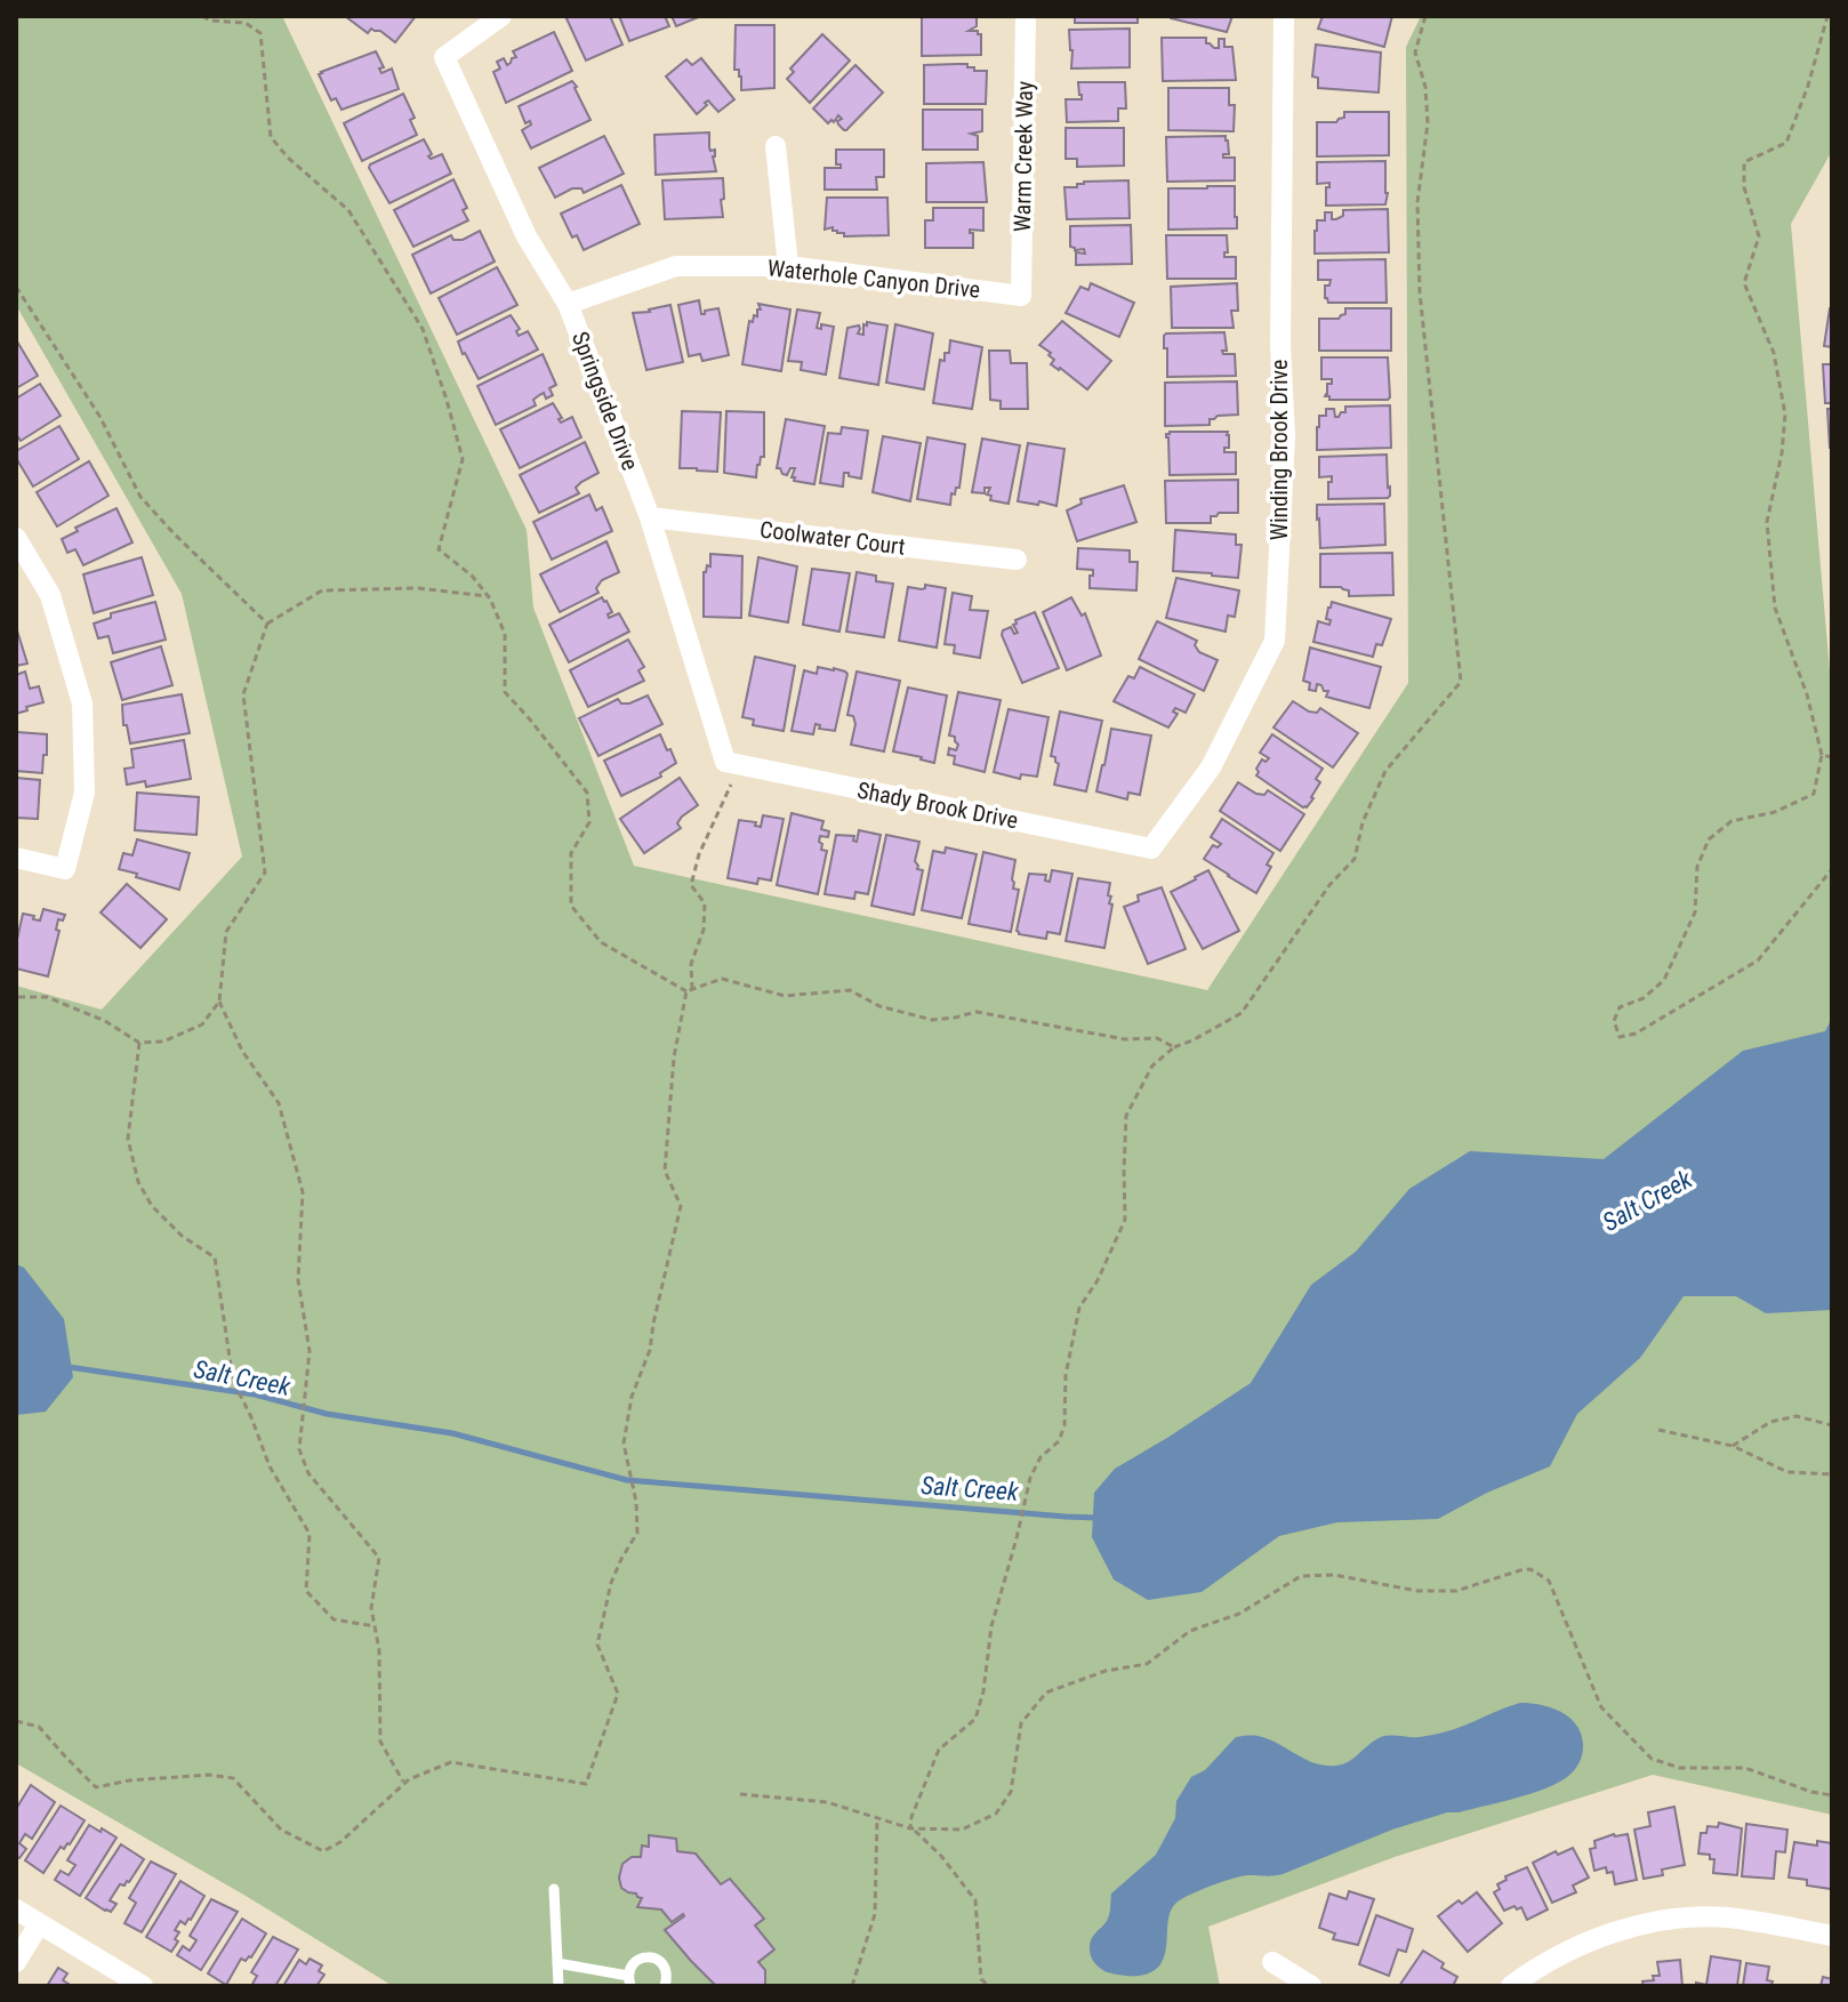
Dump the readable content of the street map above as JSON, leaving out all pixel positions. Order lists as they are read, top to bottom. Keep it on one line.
{"streets":{"street":["Warm Creek Way","Waterhole Canyon Drive","Springside Drive","Winding Brook Drive","Coolwater Court","Shady Brook Drive"]},"crossings":[["Warm Creek Way","Waterhole Canyon Drive"],["Waterhole Canyon Drive","Springside Drive"],["Springside Drive","Coolwater Court"],["Springside Drive","Shady Brook Drive"],["Winding Brook Drive","Shady Brook Drive"]],"water":["Salt Creek"]}
